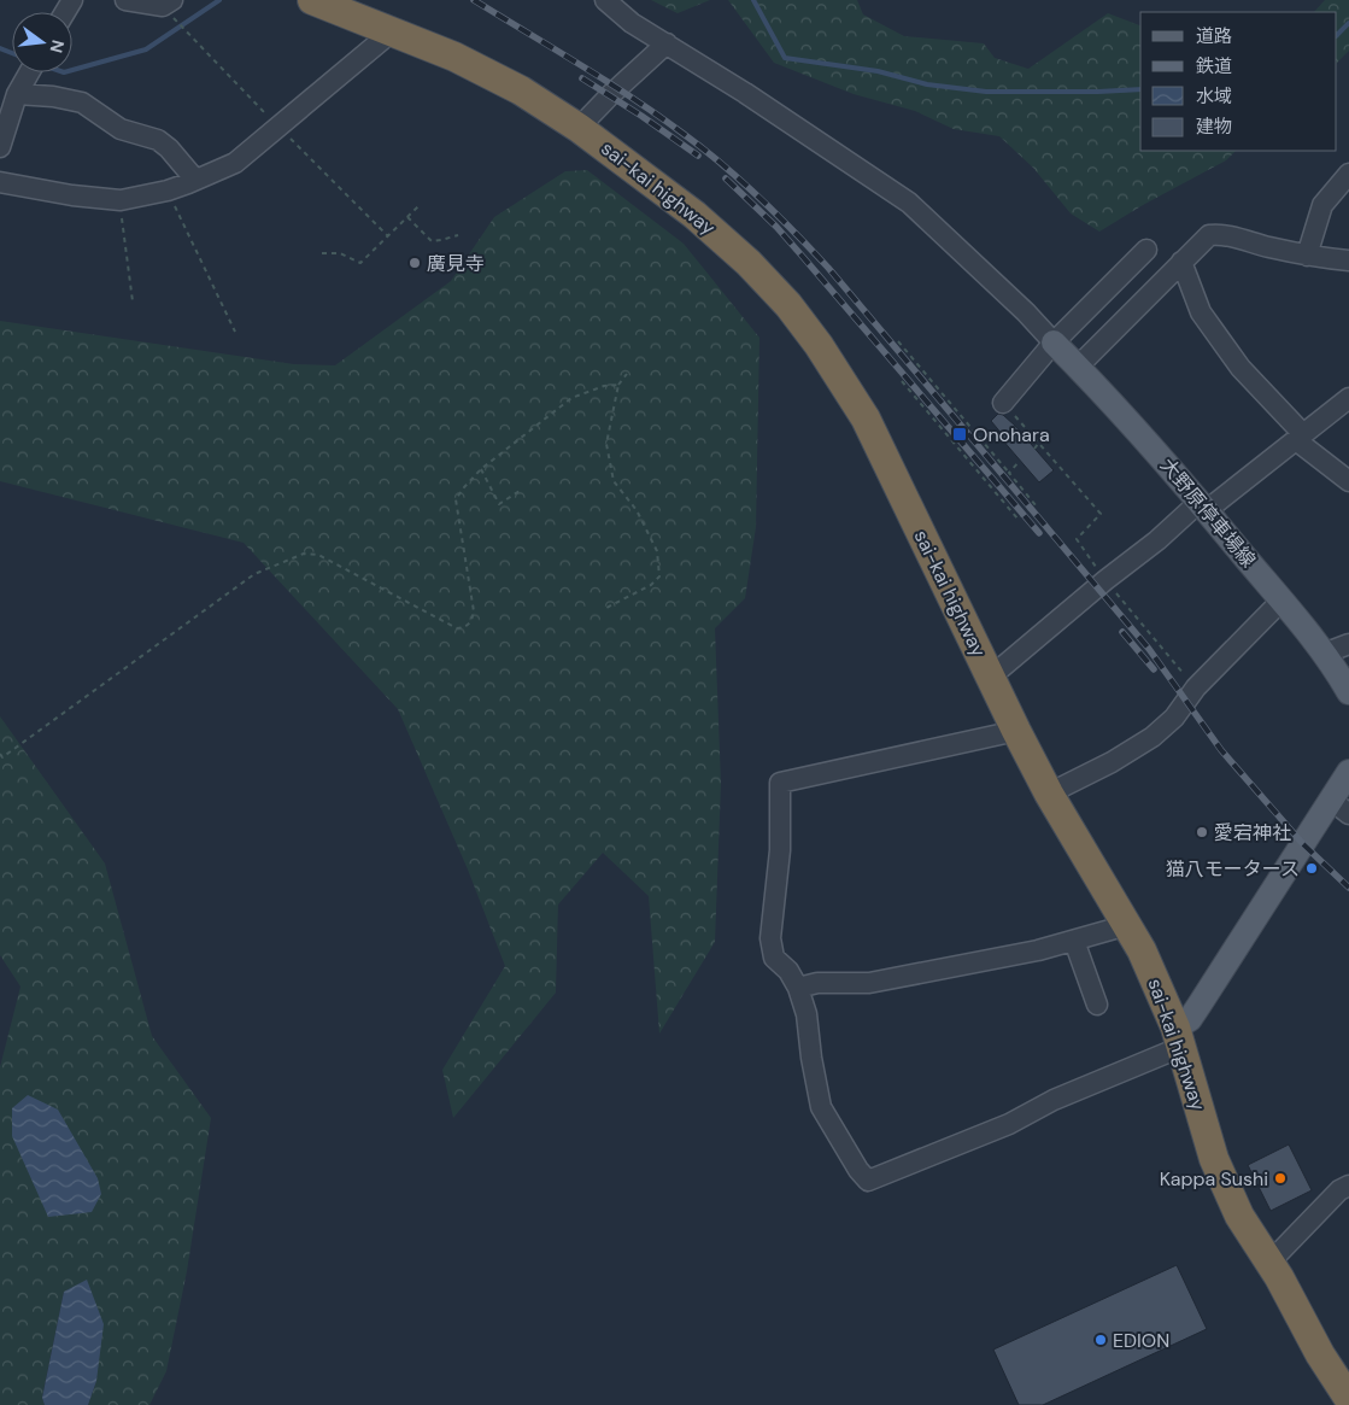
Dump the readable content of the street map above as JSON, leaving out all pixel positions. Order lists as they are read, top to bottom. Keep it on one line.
{"streets":{"highway":["sai-kai highway"],"main road":["大野原停車場線"]},"places":{"other":["廣見寺","愛宕神社","猫八モータース","Kappa Sushi","EDION"],"transit":["Onohara"]},"legend":["道路","鉄道","水域","建物"],"north":"right"}
